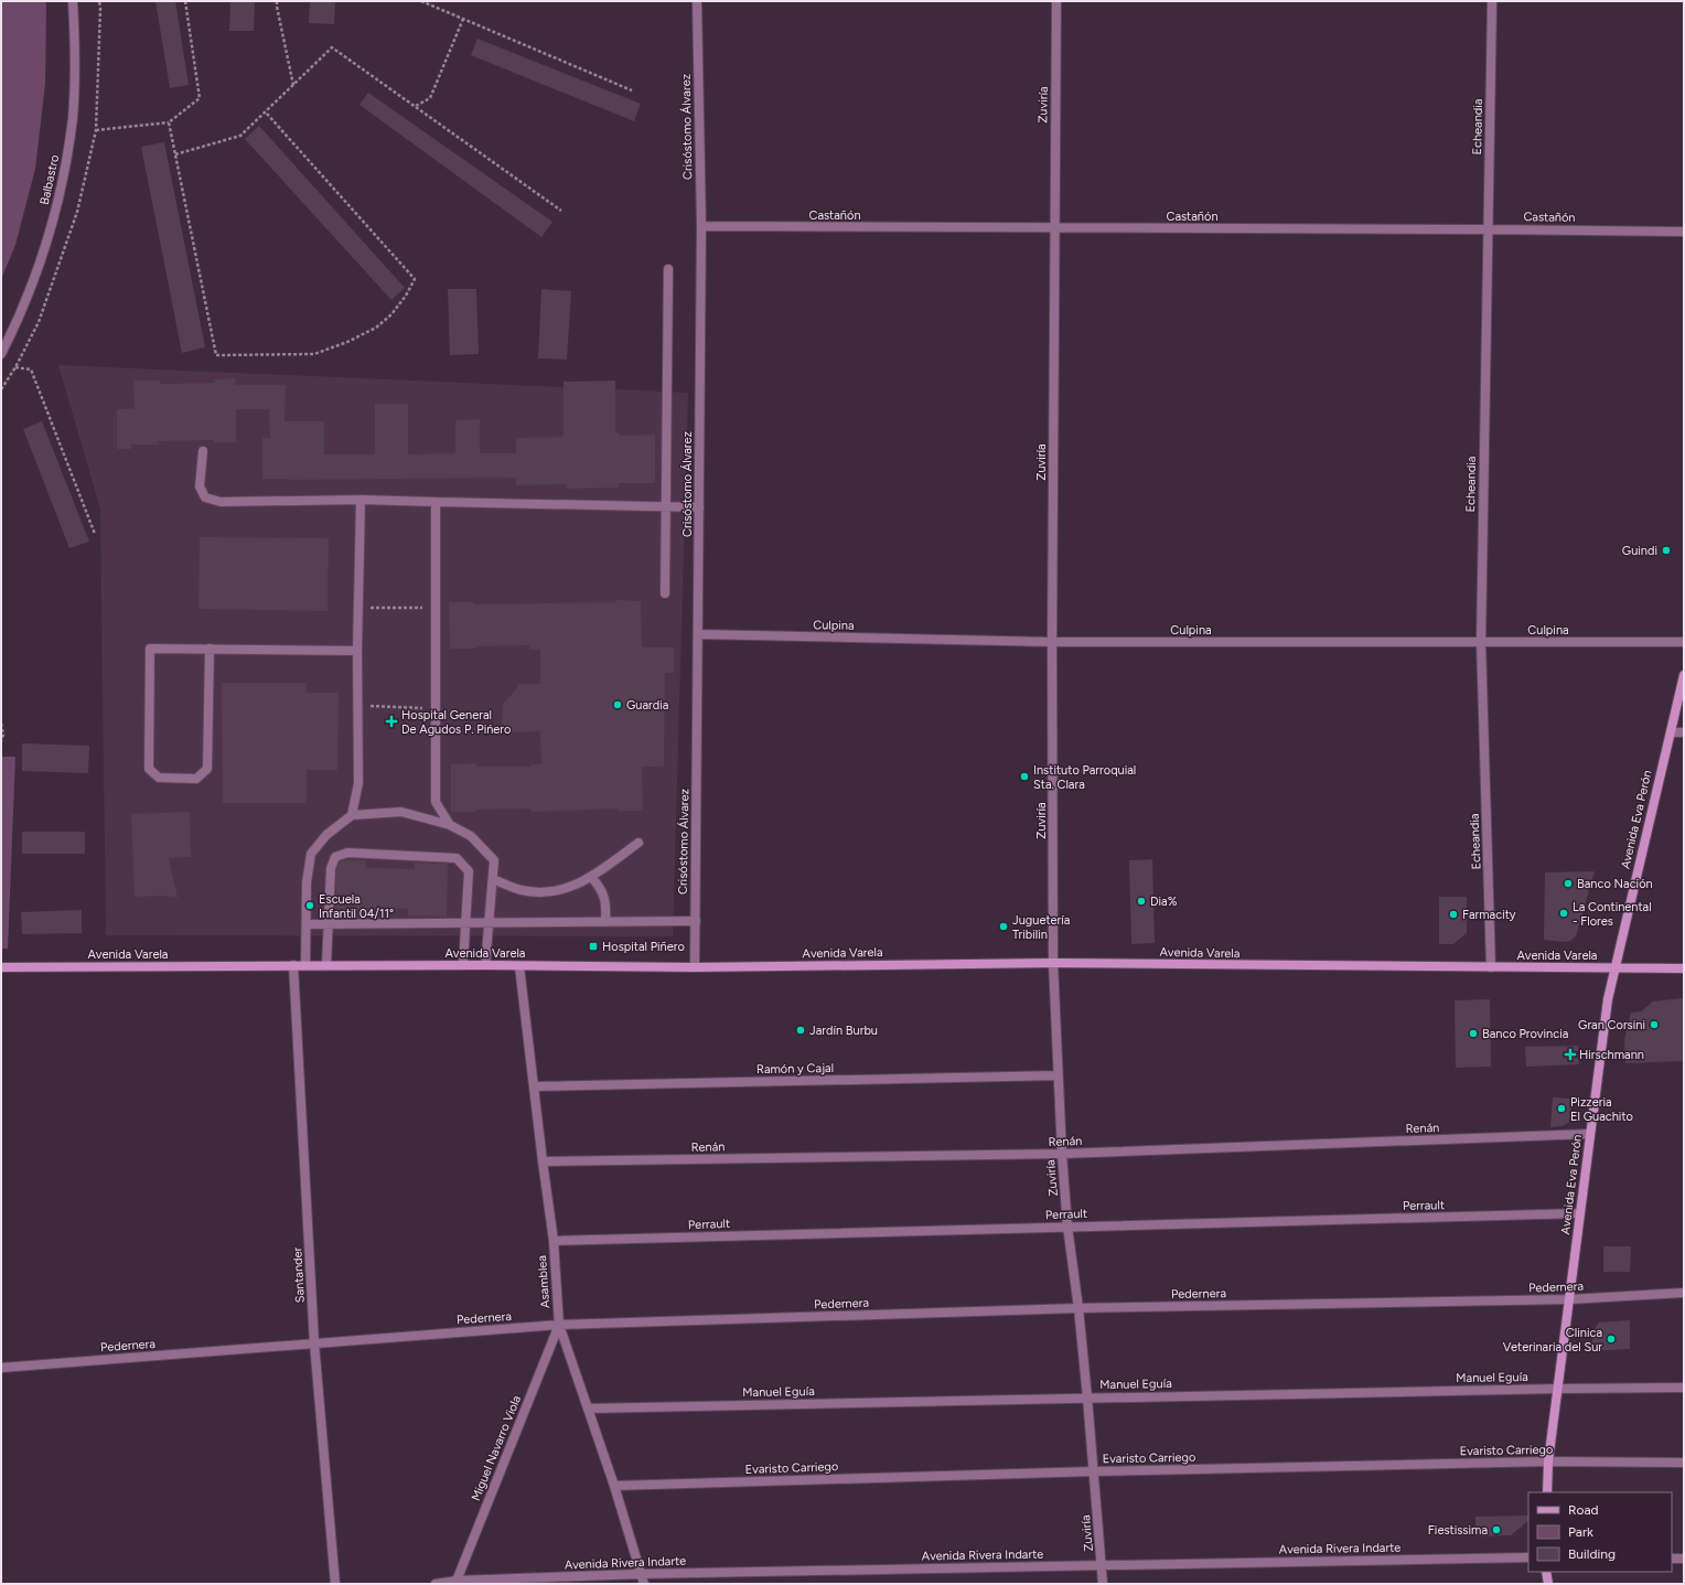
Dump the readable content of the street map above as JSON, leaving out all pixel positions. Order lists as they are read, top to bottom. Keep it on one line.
{"streets":{"main road":["Avenida Eva Perón","Avenida Varela"],"street":["Zuviría","Crisóstomo Álvarez","Echeandia","Balbastro","Castañón","Culpina","Ramón y Cajal","Renán","Perrault","Santander","Asamblea","Pedernera","Manuel Eguía","Miguel Navarro Viola","Evaristo Carriego","Avenida Rivera Indarte"]},"crossings":[["Zuviría","Castañón"],["Zuviría","Culpina"],["Zuviría","Avenida Varela"],["Zuviría","Ramón y Cajal"],["Zuviría","Renán"],["Zuviría","Perrault"],["Zuviría","Pedernera"],["Zuviría","Manuel Eguía"],["Zuviría","Evaristo Carriego"],["Zuviría","Avenida Rivera Indarte"],["Crisóstomo Álvarez","Castañón"],["Crisóstomo Álvarez","Culpina"],["Crisóstomo Álvarez","Avenida Varela"],["Echeandia","Castañón"],["Echeandia","Culpina"],["Echeandia","Avenida Varela"],["Avenida Eva Perón","Avenida Varela"],["Avenida Eva Perón","Renán"],["Avenida Eva Perón","Perrault"],["Avenida Eva Perón","Pedernera"],["Avenida Eva Perón","Manuel Eguía"],["Avenida Eva Perón","Evaristo Carriego"],["Avenida Varela","Santander"],["Avenida Varela","Asamblea"],["Ramón y Cajal","Asamblea"],["Renán","Asamblea"],["Perrault","Asamblea"],["Santander","Pedernera"],["Asamblea","Pedernera"],["Asamblea","Manuel Eguía"],["Asamblea","Miguel Navarro Viola"],["Asamblea","Evaristo Carriego"],["Asamblea","Avenida Rivera Indarte"],["Pedernera","Miguel Navarro Viola"],["Miguel Navarro Viola","Avenida Rivera Indarte"]],"places":{"other":["Guindi","Guardia","Instituto Parroquial Sta. Clara","Banco Nación","Dia%","Escuela Infantil 04/11°","La Continental - Flores","Farmacity","Juguetería Tribilin","Gran Corsini","Jardín Burbu","Banco Provincia","Pizzeria El Guachito","Clinica Veterinaria del Sur","Fiestissima"],"health":["Hospital General De Agudos P. Pińero","Hirschmann"],"transit":["Hospital Piñero"]},"legend":["Road","Park","Building"]}
